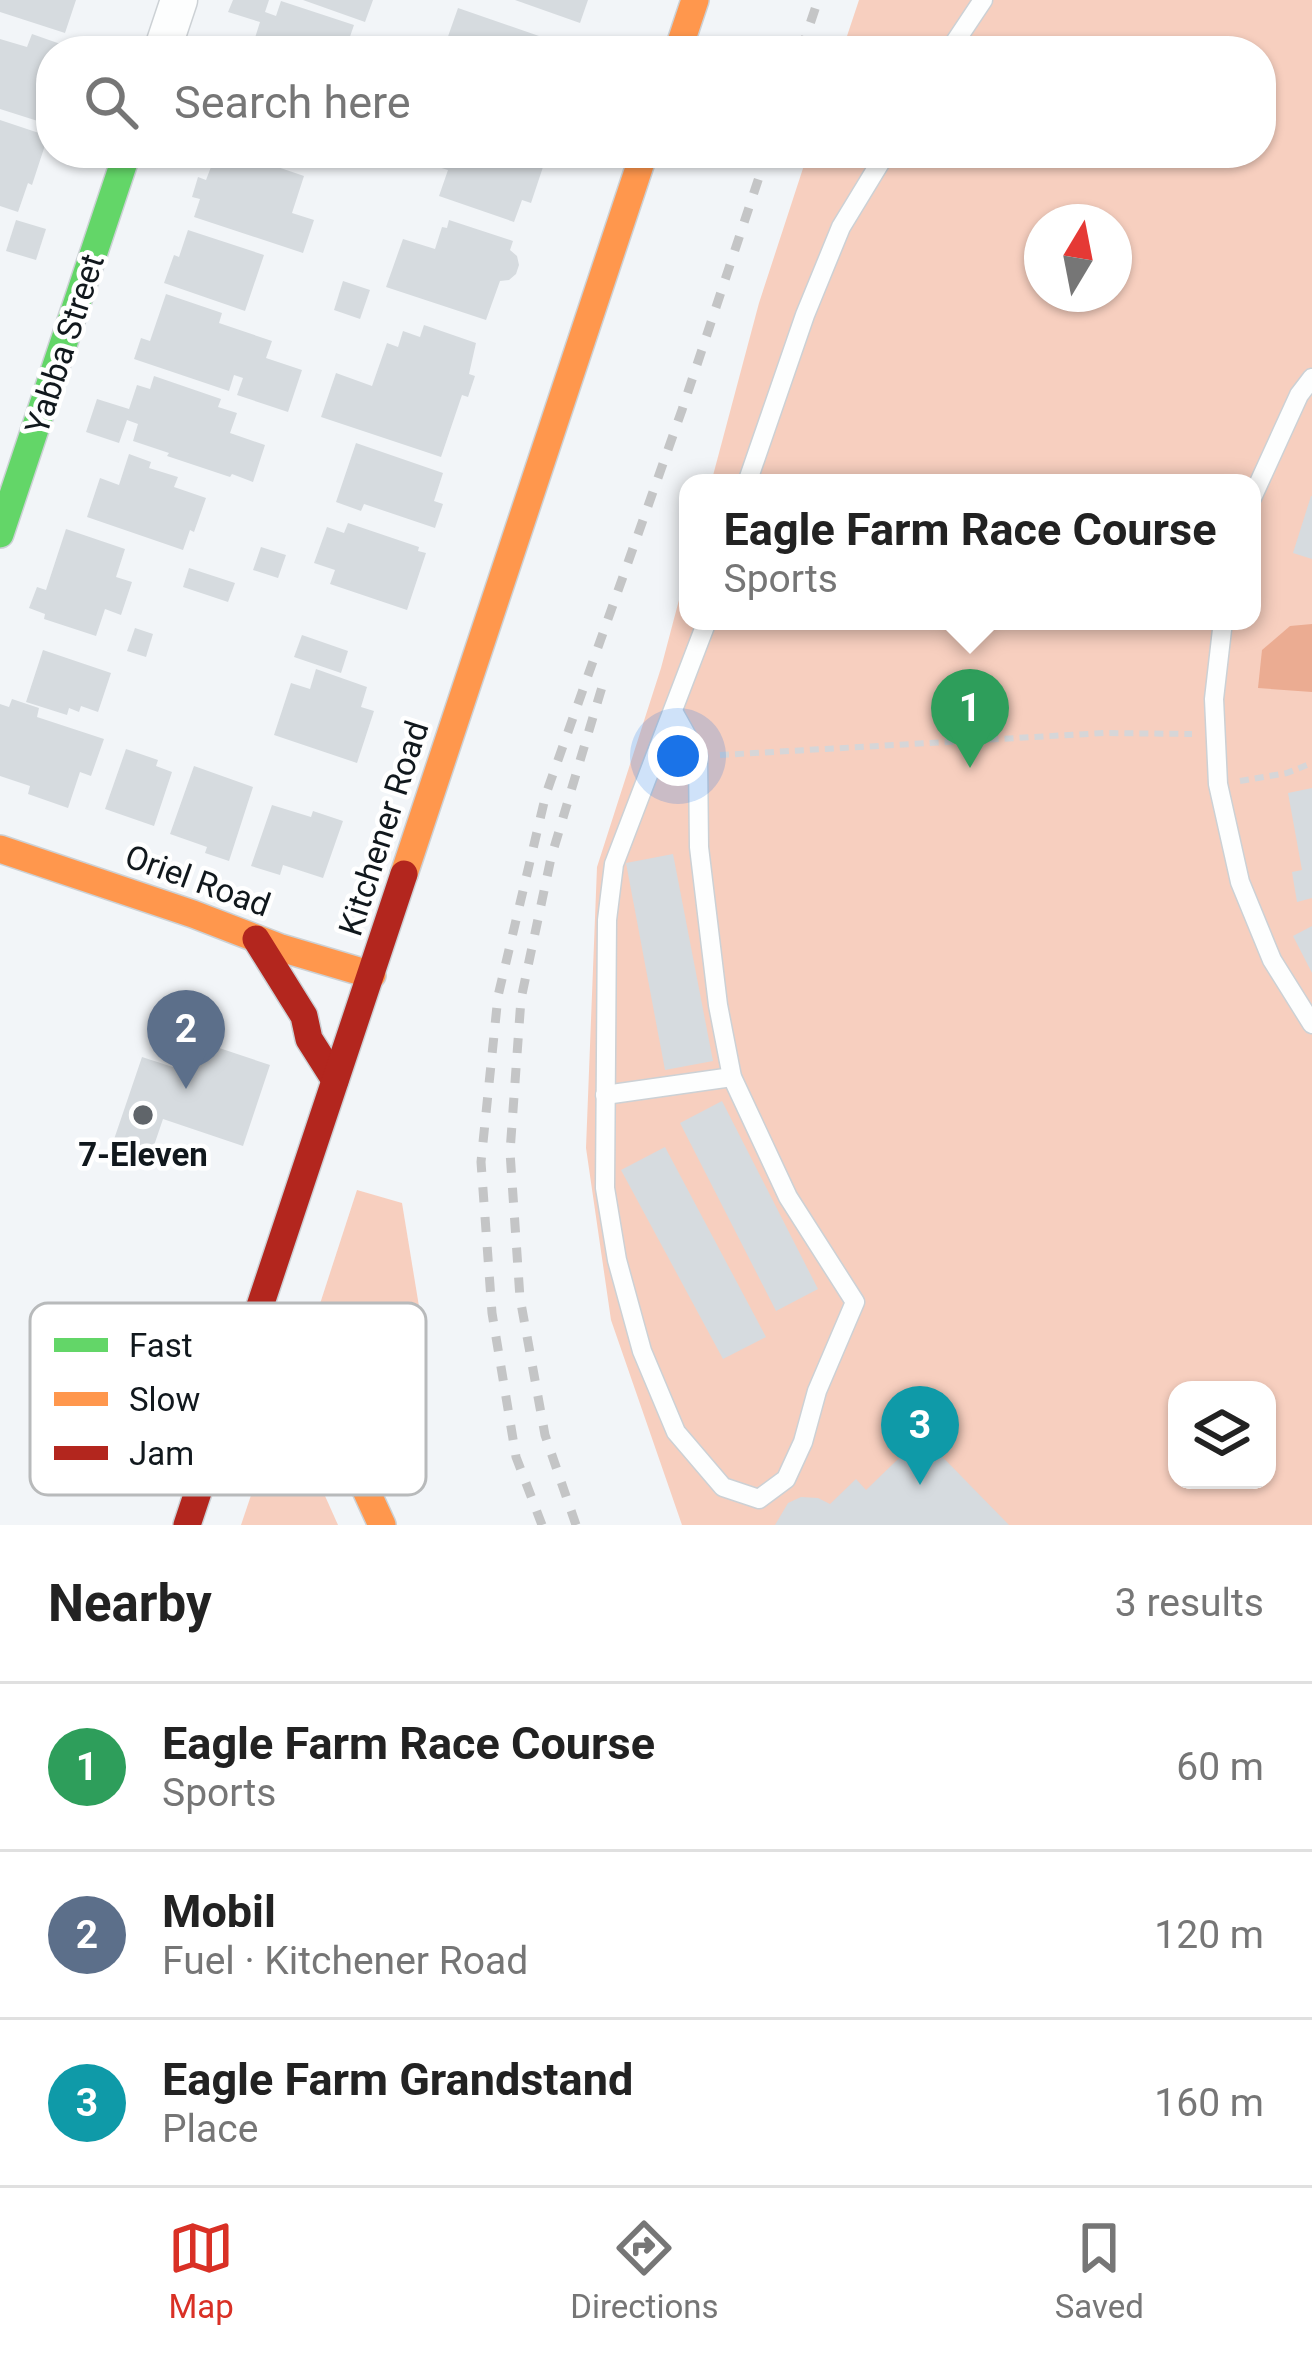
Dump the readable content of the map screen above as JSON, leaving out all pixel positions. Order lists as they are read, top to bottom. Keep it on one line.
{"streets":{"main road":["Yabba Street","Kitchener Road","Oriel Road"]},"crossings":[["Kitchener Road","Oriel Road"]],"places":["7-Eleven"],"legend":["Fast","Slow","Jam"],"north":"top","page":{"search":"Search here","popup":["Eagle Farm Race Course","Sports"],"pins":["1","2","3"],"heading":["Nearby","3 results"],"list":[{"mark":"1","name":"Eagle Farm Race Course","note":"Sports","value":"60 m"},{"mark":"2","name":"Mobil","note":"Fuel · Kitchener Road","value":"120 m"},{"mark":"3","name":"Eagle Farm Grandstand","note":"Place","value":"160 m"}],"nav":["Map","Directions","Saved"]}}
